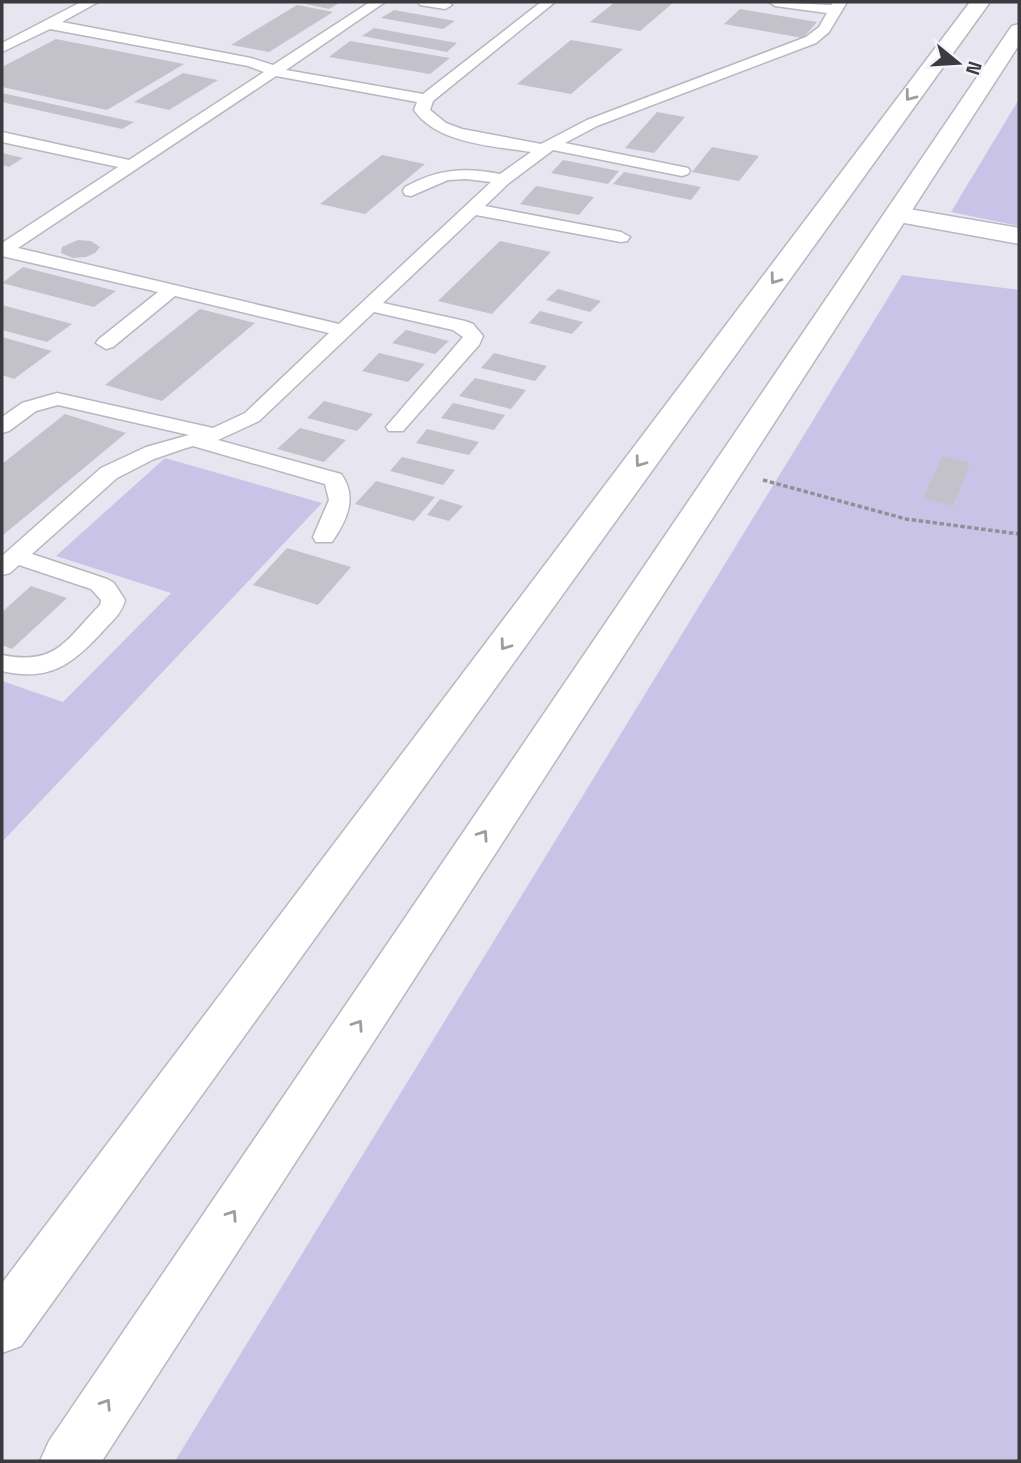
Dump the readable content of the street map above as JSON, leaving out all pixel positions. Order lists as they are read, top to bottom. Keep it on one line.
{"north":"right"}
